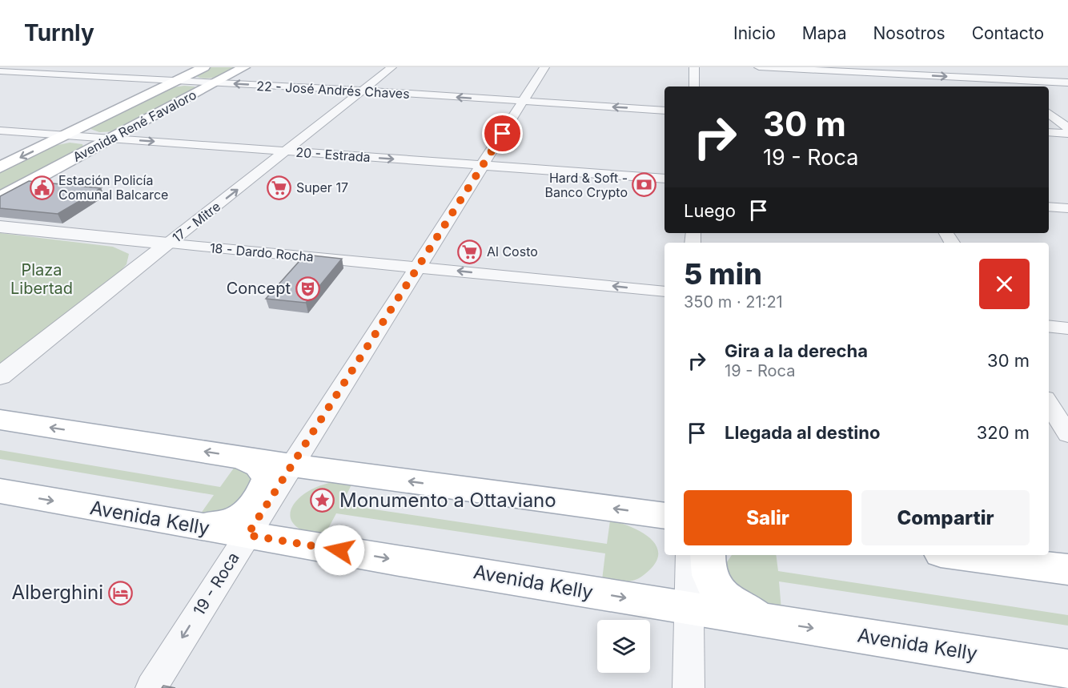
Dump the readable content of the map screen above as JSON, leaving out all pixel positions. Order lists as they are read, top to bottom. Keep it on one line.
{"streets":{"main road":["Avenida René Favaloro","Avenida Kelly"],"street":["22 - José Andrés Chaves","20 - Estrada","17 - Mitre","18 - Dardo Rocha","19 - Roca"]},"crossings":[["22 - José Andrés Chaves","Avenida René Favaloro"],["22 - José Andrés Chaves","17 - Mitre"],["22 - José Andrés Chaves","19 - Roca"],["Avenida René Favaloro","20 - Estrada"],["20 - Estrada","17 - Mitre"],["20 - Estrada","19 - Roca"],["17 - Mitre","18 - Dardo Rocha"],["18 - Dardo Rocha","19 - Roca"],["Avenida Kelly","19 - Roca"]],"one_way":["22 - José Andrés Chaves","20 - Estrada","18 - Dardo Rocha"],"parks":["Plaza Libertad"],"places":{"bank":["Hard & Soft - Banco Crypto"],"public building":["Estación Policía Comunal Balcarce"],"supermarket":["Super 17","Al Costo"],"theatre":["Concept"],"place":["Monumento a Ottaviano"],"hotel":["Alberghini"]},"page":{"header":"Turnly","nav":["Inicio","Mapa","Nosotros","Contacto"],"turn":["30 m","19 - Roca"],"then":"Luego","heading":["5 min","350 m · 21:21"],"list":[{"name":"Gira a la derecha","note":"19 - Roca","value":"30 m"},{"name":"Llegada al destino","value":"320 m"}],"buttons":["Salir","Compartir"]}}
